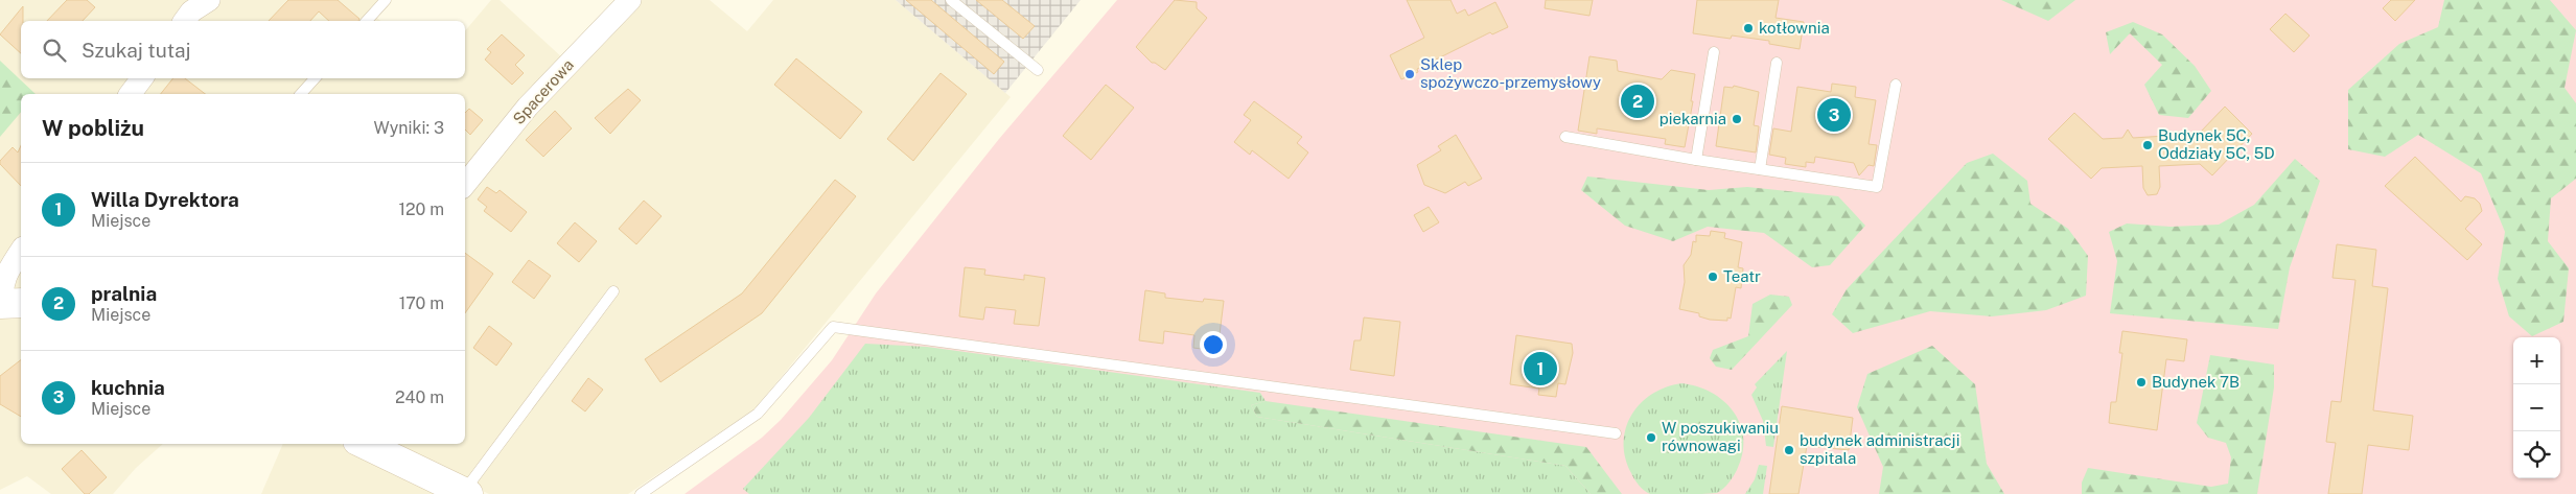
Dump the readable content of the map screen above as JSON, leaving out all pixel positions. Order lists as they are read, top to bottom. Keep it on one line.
{"streets":{"street":["Spacerowa"]},"places":["kotłownia","Sklep spożywczo-przemysłowy","piekarnia","Budynek 5C, Oddziały 5C, 5D","Teatr","Budynek 7B","W poszukiwaniu równowagi","budynek administracji szpitala"],"page":{"search":"Szukaj tutaj","pins":["2","3","1"],"heading":["W pobliżu","Wyniki: 3"],"list":[{"mark":"1","name":"Willa Dyrektora","note":"Miejsce","value":"120 m"},{"mark":"2","name":"pralnia","note":"Miejsce","value":"170 m"},{"mark":"3","name":"kuchnia","note":"Miejsce","value":"240 m"}],"map_buttons":["+","−"]}}
